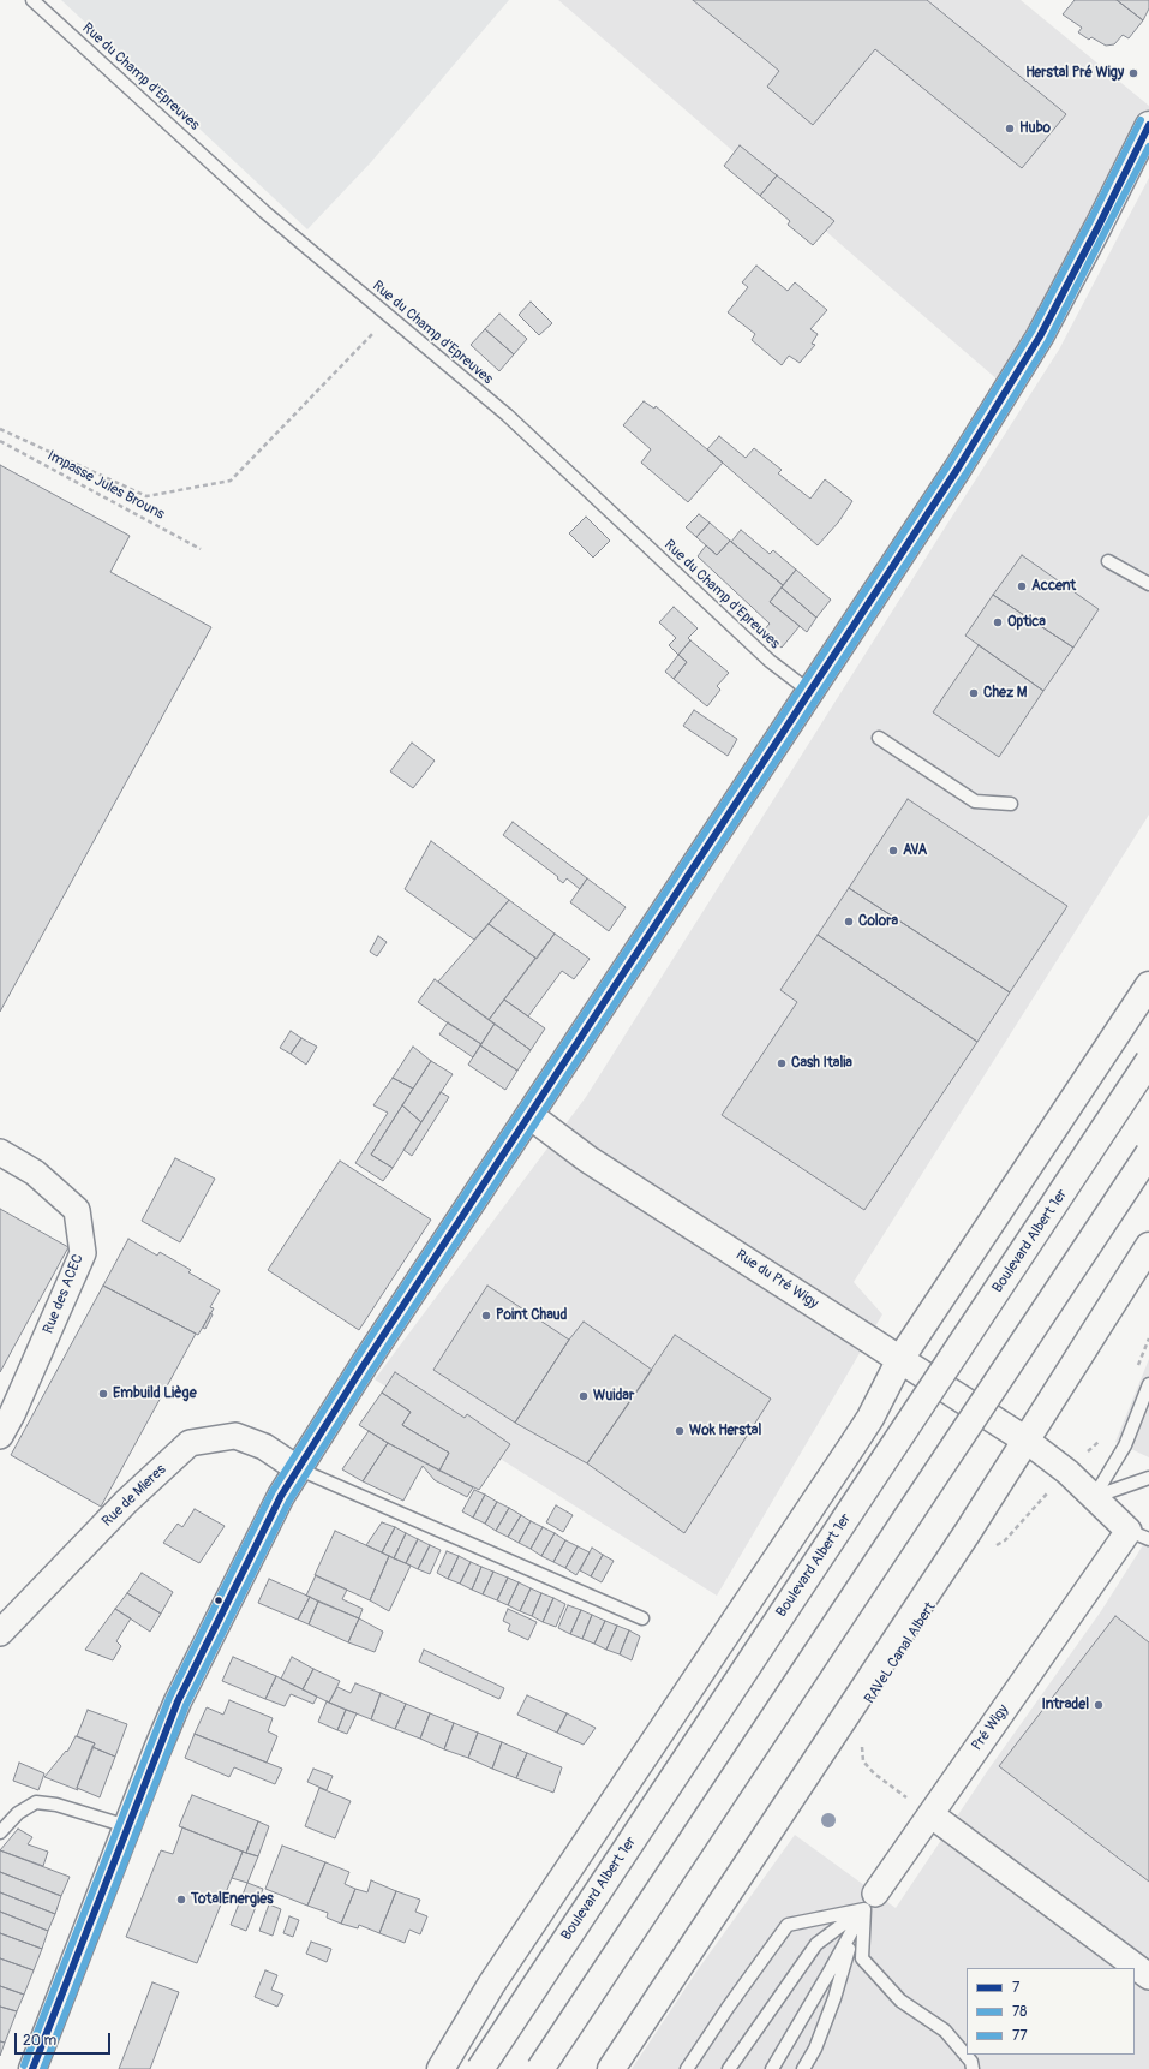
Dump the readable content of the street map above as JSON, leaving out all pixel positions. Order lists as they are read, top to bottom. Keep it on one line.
{"streets":{"main road":["Boulevard Albert 1er","Rue du Pré Wigy"],"street":["Rue des ACEC","Rue de Mieres","Pré Wigy"],"lane":["Rue du Champ d'Epreuves"],"path":["Impasse Jules Brouns"]},"crossings":[["Rue du Pré Wigy","Pré Wigy"]],"places":["Herstal Pré Wigy","Hubo","Accent","Optica","Chez M","AVA","Colora","Cash Italia","Point Chaud","Embuild Liège","Wuidar","Wok Herstal","Intradel","TotalEnergies"],"lines":["transit line 77","transit line 7","transit line 78"],"legend":["7","78","77"],"scale_bar":"20 m"}
